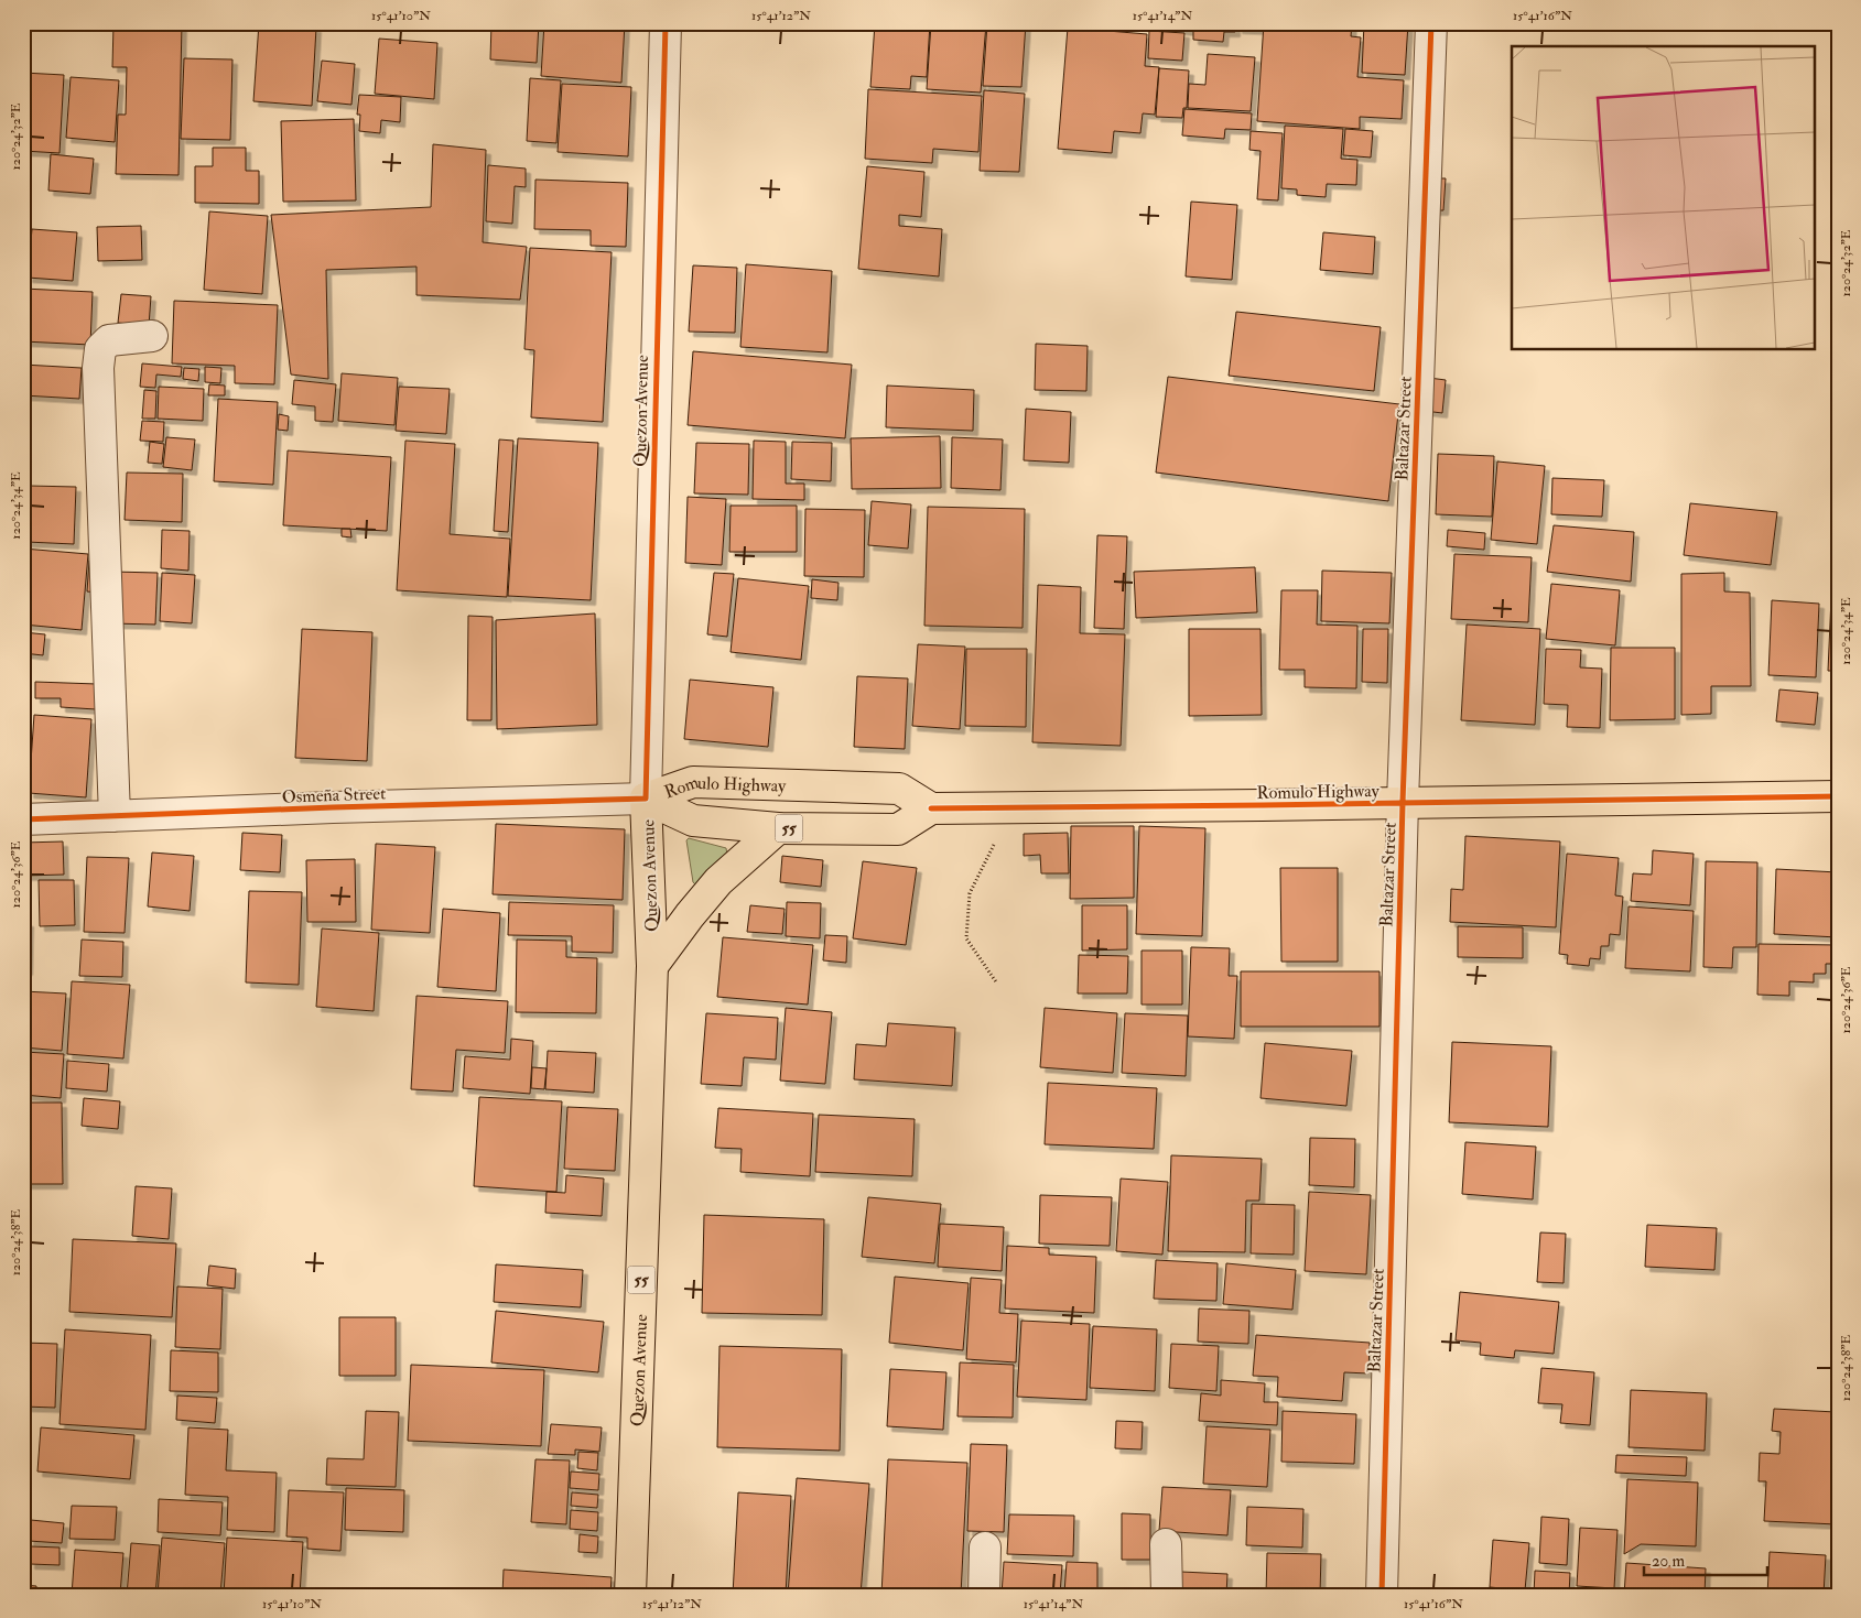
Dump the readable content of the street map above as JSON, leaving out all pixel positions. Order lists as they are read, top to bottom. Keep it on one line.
{"streets":{"highway":["Quezon Avenue","Romulo Highway","55"],"street":["Baltazar Street","Osmeña Street"]},"crossings":[["Quezon Avenue","Romulo Highway"],["Quezon Avenue","Osmeña Street"],["Quezon Avenue","55"],["Baltazar Street","Romulo Highway"],["Romulo Highway","Osmeña Street"],["Romulo Highway","55"]],"scale_bar":"20 m","coordinates":["15°41'10\"N","15°41'12\"N","15°41'14\"N","15°41'16\"N","120°24'32\"E","120°24'34\"E","120°24'36\"E","120°24'38\"E"]}
